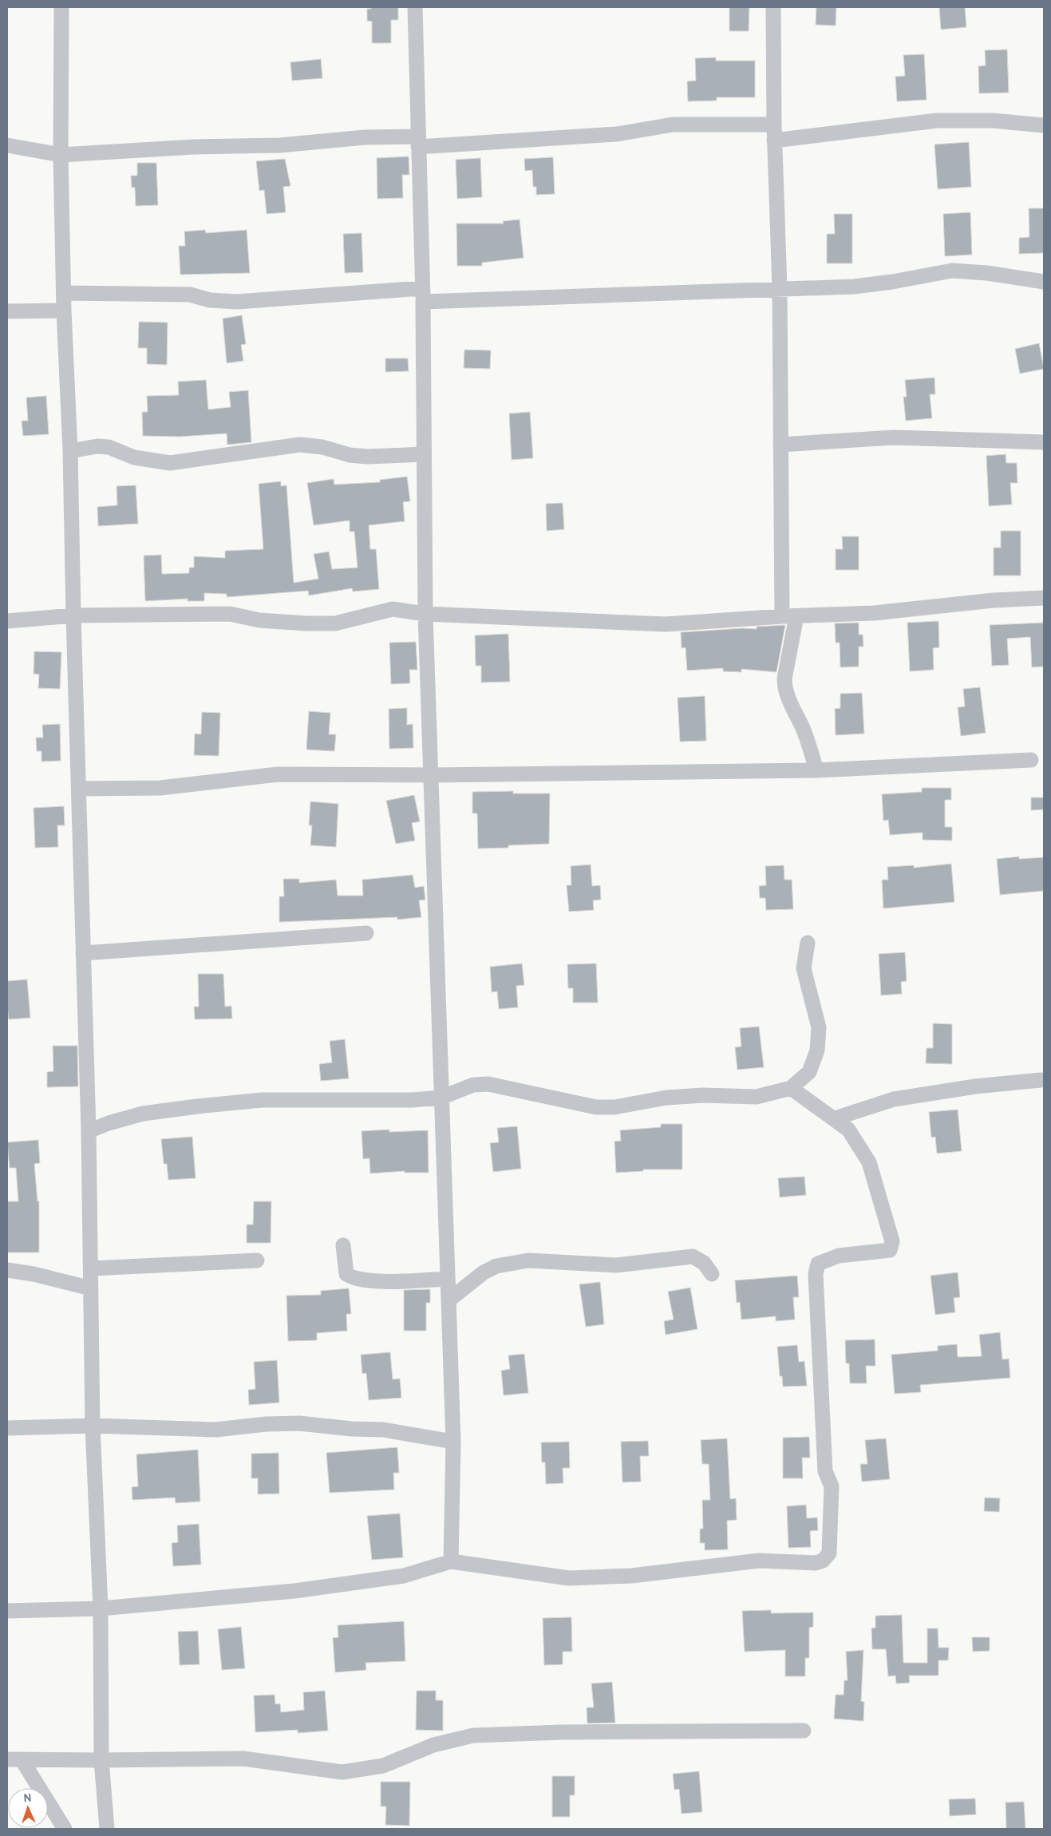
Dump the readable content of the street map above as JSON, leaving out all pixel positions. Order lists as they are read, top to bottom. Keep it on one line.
{"north":"top"}
